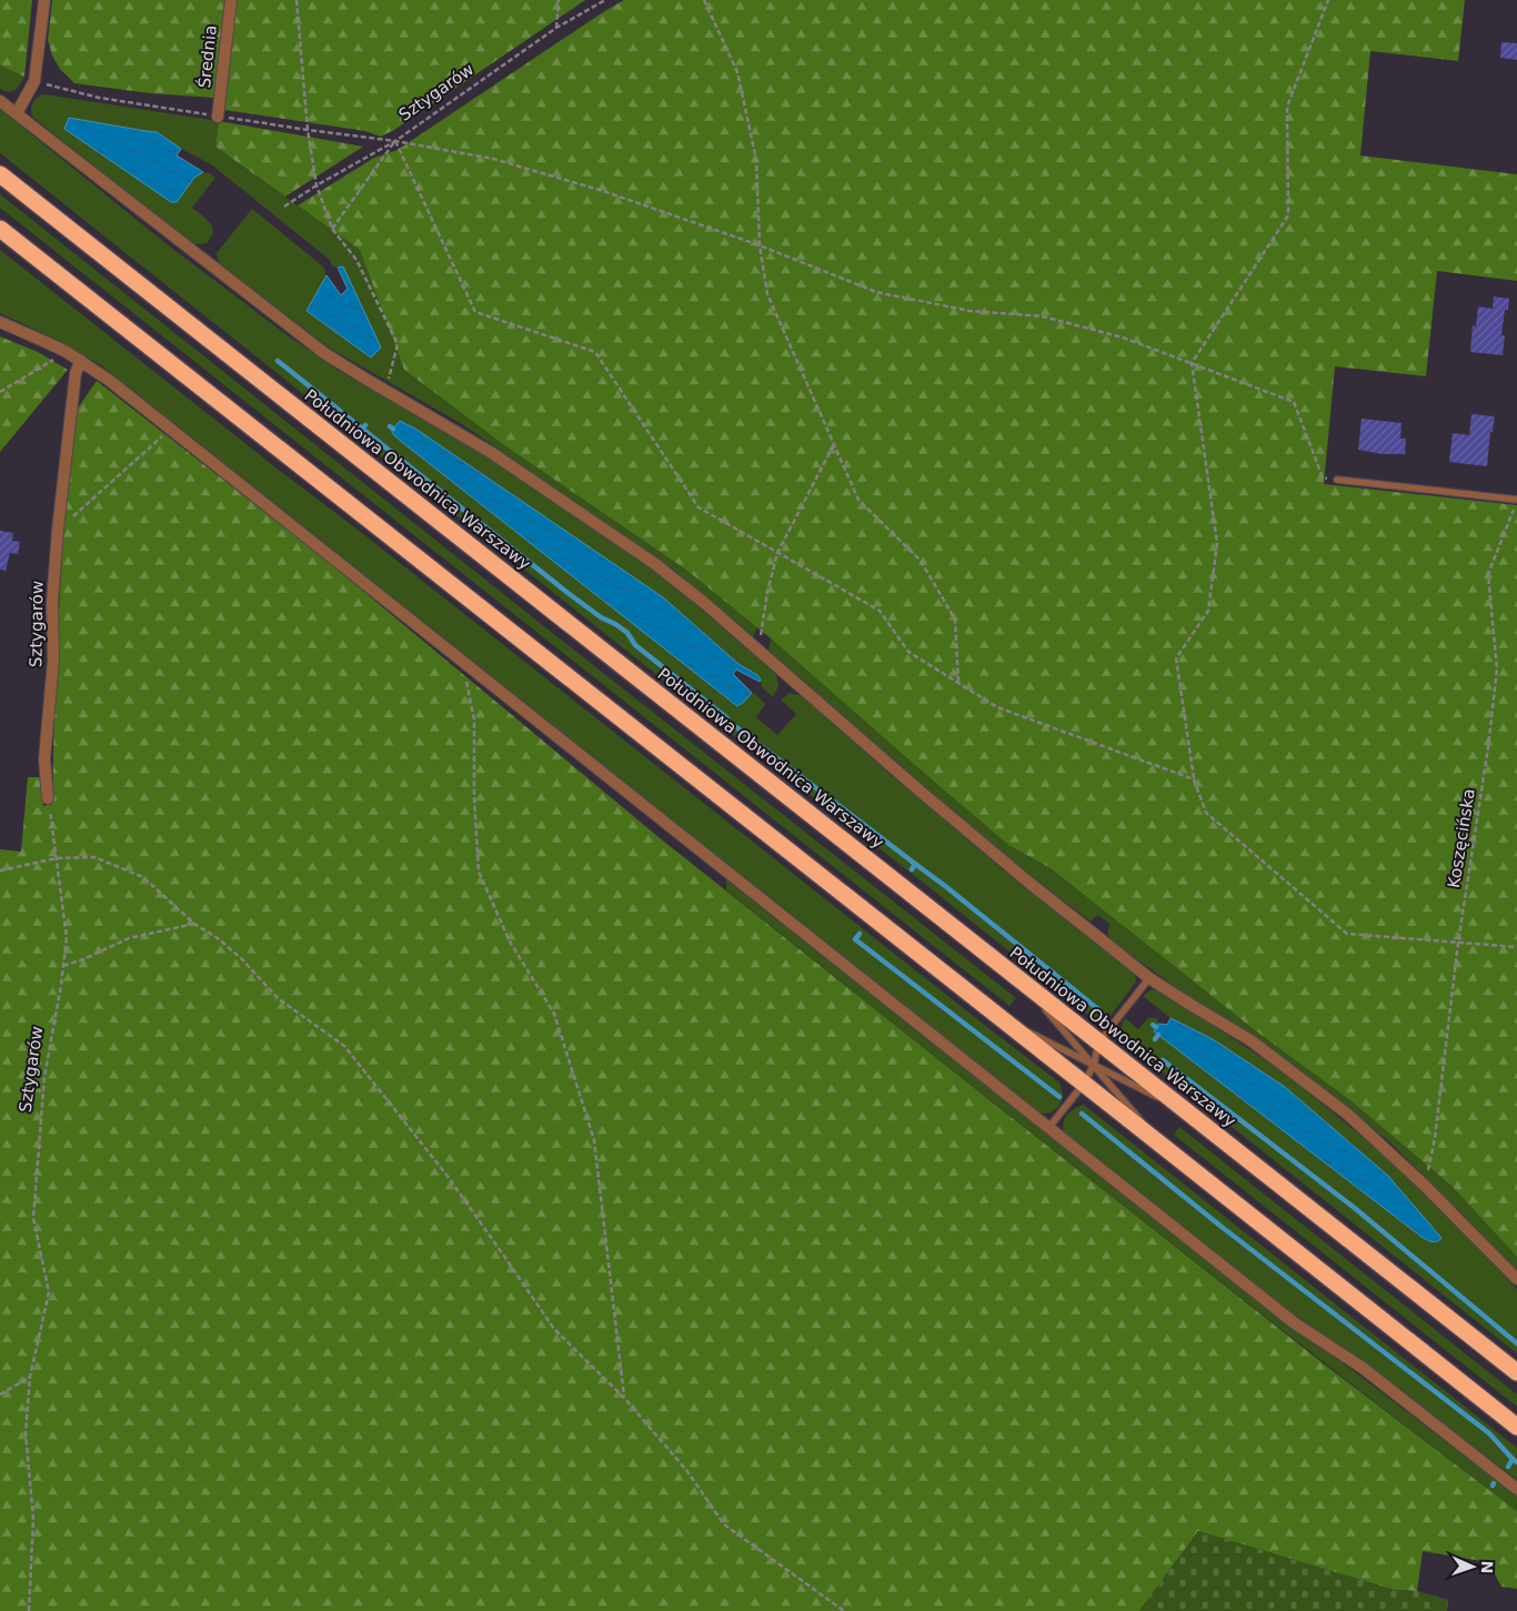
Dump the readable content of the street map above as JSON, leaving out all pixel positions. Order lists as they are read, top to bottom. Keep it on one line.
{"streets":{"highway":["Południowa Obwodnica Warszawy"],"street":["Średnia","Sztygarów"],"path":["Koszęcińska"]},"north":"right"}
